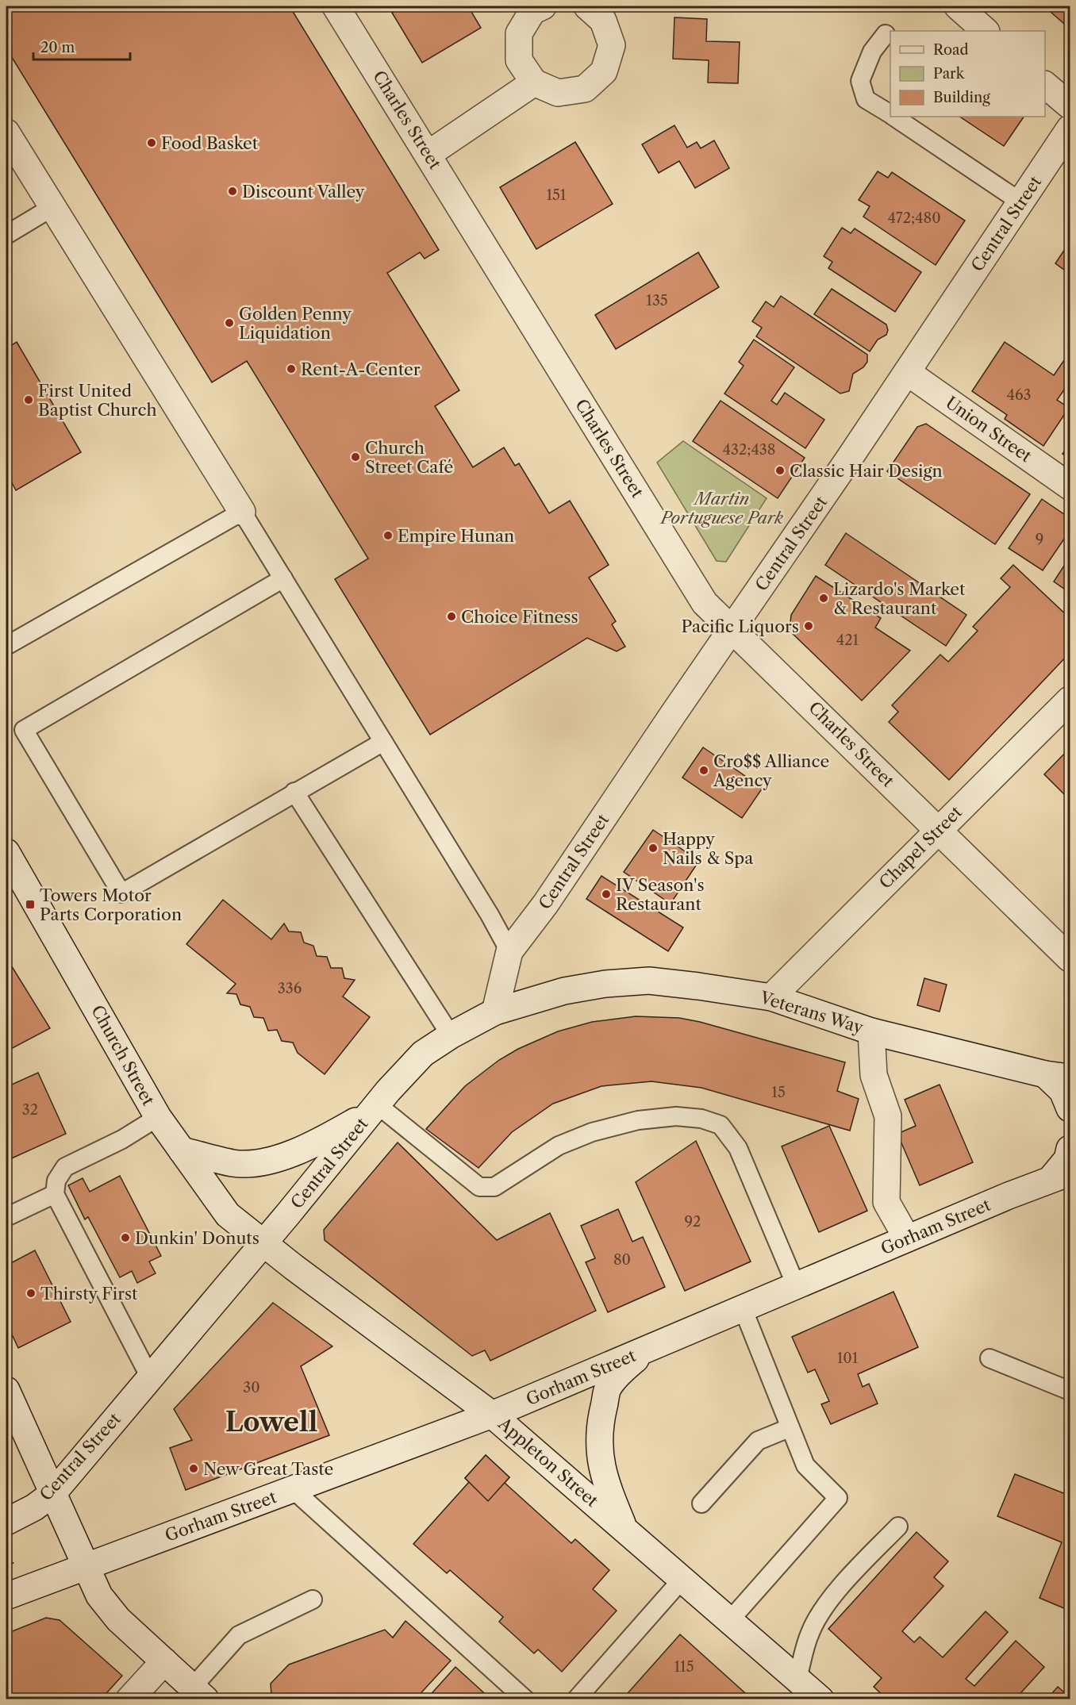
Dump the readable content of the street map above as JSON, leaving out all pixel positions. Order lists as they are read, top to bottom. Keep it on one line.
{"streets":{"main road":["Charles Street","Central Street","Union Street","Chapel Street","Veterans Way","Church Street","Gorham Street","Appleton Street"]},"crossings":[["Charles Street","Central Street"],["Charles Street","Chapel Street"],["Central Street","Union Street"],["Central Street","Veterans Way"],["Central Street","Church Street"],["Central Street","Appleton Street"],["Chapel Street","Veterans Way"],["Church Street","Appleton Street"],["Gorham Street","Appleton Street"]],"districts":["Lowell"],"parks":["Martin Portuguese Park"],"places":{"other":["Food Basket","Discount Valley","Golden Penny Liquidation","Rent-A-Center","First United Baptist Church","Church Street Café","Classic Hair Design","Empire Hunan","Lizardo's Market & Restaurant","Choice Fitness","Pacific Liquors","Cro$$ Alliance Agency","Happy Nails & Spa","IV Season's Restaurant","Dunkin' Donuts","Thirsty First","New Great Taste"],"transit":["Towers Motor Parts Corporation"]},"house_numbers":["151","472;480","135","463","432;438","9","421","336","15","32","92","80","101","30","115"],"legend":["Road","Park","Building"],"scale_bar":"20 m"}
